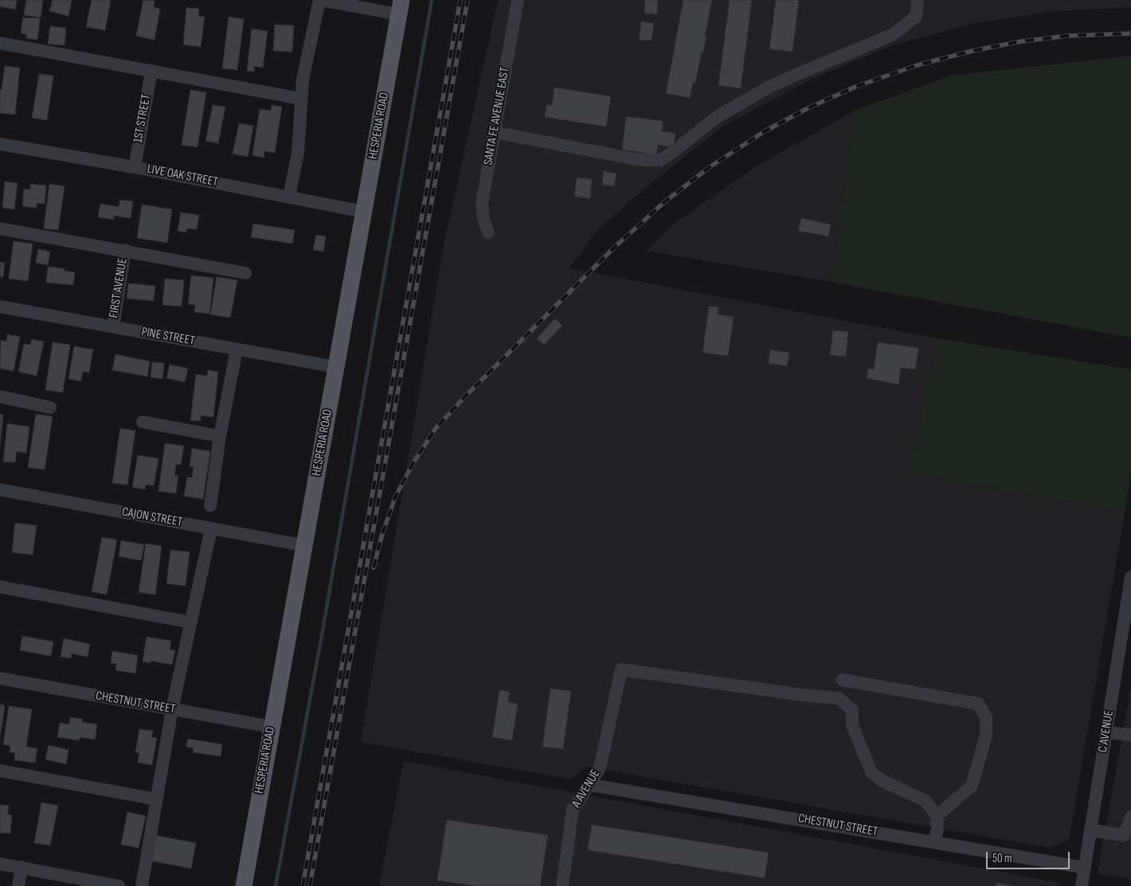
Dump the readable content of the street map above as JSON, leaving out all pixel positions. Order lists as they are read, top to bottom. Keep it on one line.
{"streets":{"main road":["HESPERIA ROAD"],"street":["SANTA FE AVENUE EAST","1ST STREET","LIVE OAK STREET","FIRST AVENUE","PINE STREET","CAJON STREET","CHESTNUT STREET","C AVENUE","A AVENUE"]},"crossings":[["1ST STREET","LIVE OAK STREET"],["HESPERIA ROAD","LIVE OAK STREET"],["HESPERIA ROAD","PINE STREET"],["HESPERIA ROAD","CAJON STREET"],["HESPERIA ROAD","CHESTNUT STREET"],["FIRST AVENUE","PINE STREET"],["CHESTNUT STREET","C AVENUE"],["CHESTNUT STREET","A AVENUE"]],"scale_bar":"50 m"}
